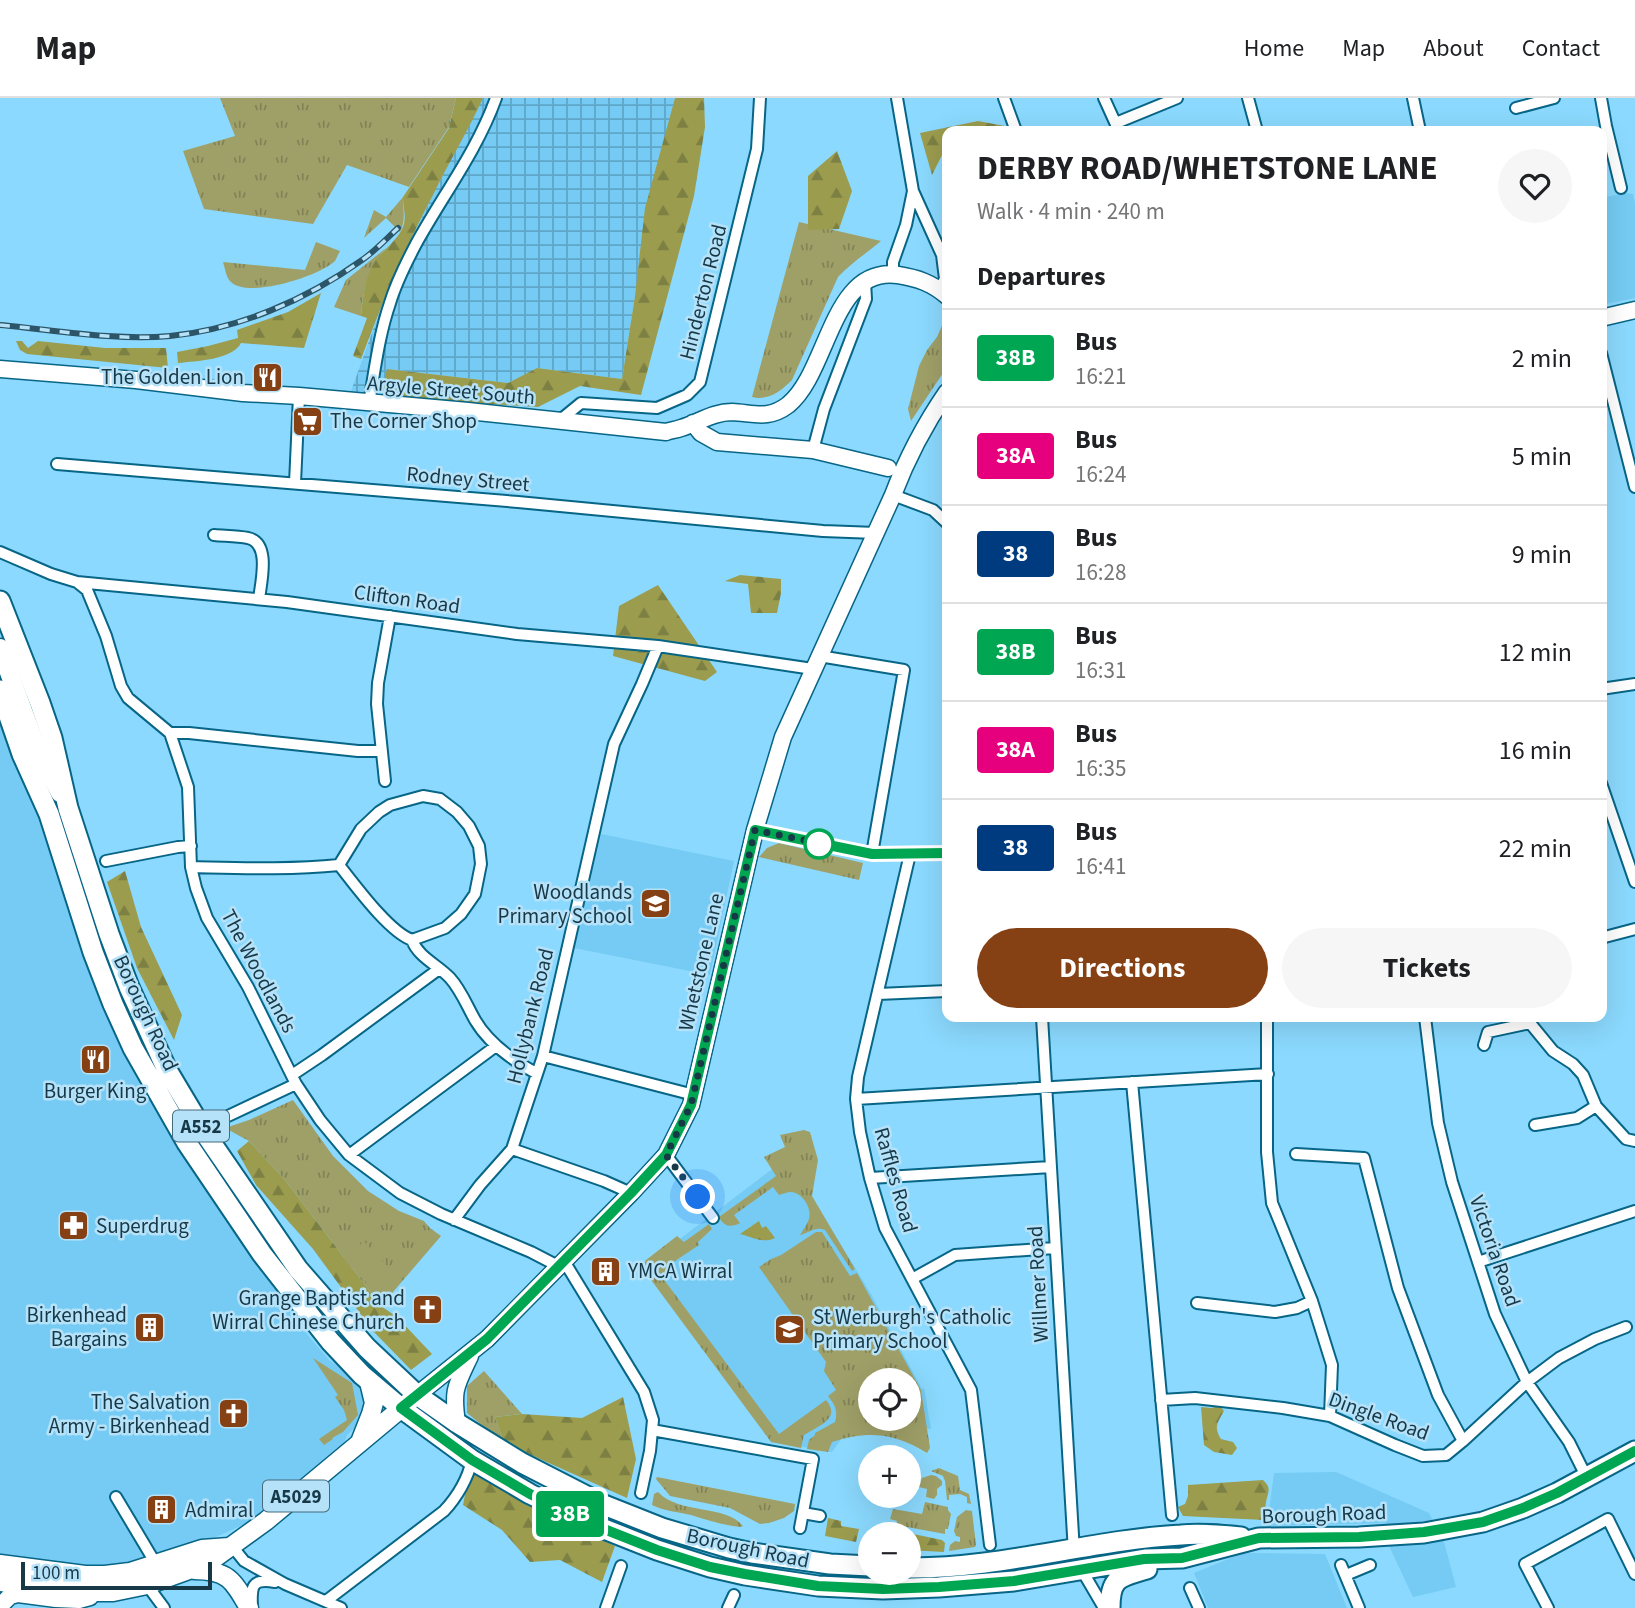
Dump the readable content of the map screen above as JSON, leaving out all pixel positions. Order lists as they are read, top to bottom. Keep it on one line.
{"streets":{"highway":["Borough Road","A552"],"main road":["Argyle Street South","Whetstone Lane","A5029"],"street":["Hinderton Road","Rodney Street","Clifton Road","The Woodlands","Hollybank Road","Raffles Road","Victoria Road","Willmer Road","Dingle Road"]},"crossings":[["Hinderton Road","Argyle Street South"],["Rodney Street","Whetstone Lane"],["Clifton Road","Whetstone Lane"],["Clifton Road","Hollybank Road"],["Whetstone Lane","The Woodlands"],["Whetstone Lane","Borough Road"],["Whetstone Lane","A552"],["Whetstone Lane","A5029"],["The Woodlands","Hollybank Road"],["Borough Road","A552"],["Borough Road","Victoria Road"],["A552","Willmer Road"],["Victoria Road","Dingle Road"]],"places":{"restaurant":["The Golden Lion","Burger King"],"supermarket":["The Corner Shop"],"school or university":["Woodlands Primary School","St Werburgh's Catholic Primary School"],"pharmacy":["Superdrug"],"building":["YMCA Wirral","Birkenhead Bargains","Admiral"],"church":["Grange Baptist and Wirral Chinese Church","The Salvation Army - Birkenhead"]},"lines":["bus line 38B"],"scale_bar":"100 m","page":{"header":"Map","nav":["Home","Map","About","Contact"],"on_map":"38B","heading":[["DERBY ROAD/WHETSTONE LANE","Walk · 4 min · 240 m"],"Departures"],"list":[{"mark":"38B","name":"Bus","note":"16:21","value":"2 min"},{"mark":"38A","name":"Bus","note":"16:24","value":"5 min"},{"mark":"38","name":"Bus","note":"16:28","value":"9 min"},{"mark":"38B","name":"Bus","note":"16:31","value":"12 min"},{"mark":"38A","name":"Bus","note":"16:35","value":"16 min"},{"mark":"38","name":"Bus","note":"16:41","value":"22 min"}],"buttons":["Directions","Tickets"],"map_buttons":["+","−"],"scale":"100 m"}}
